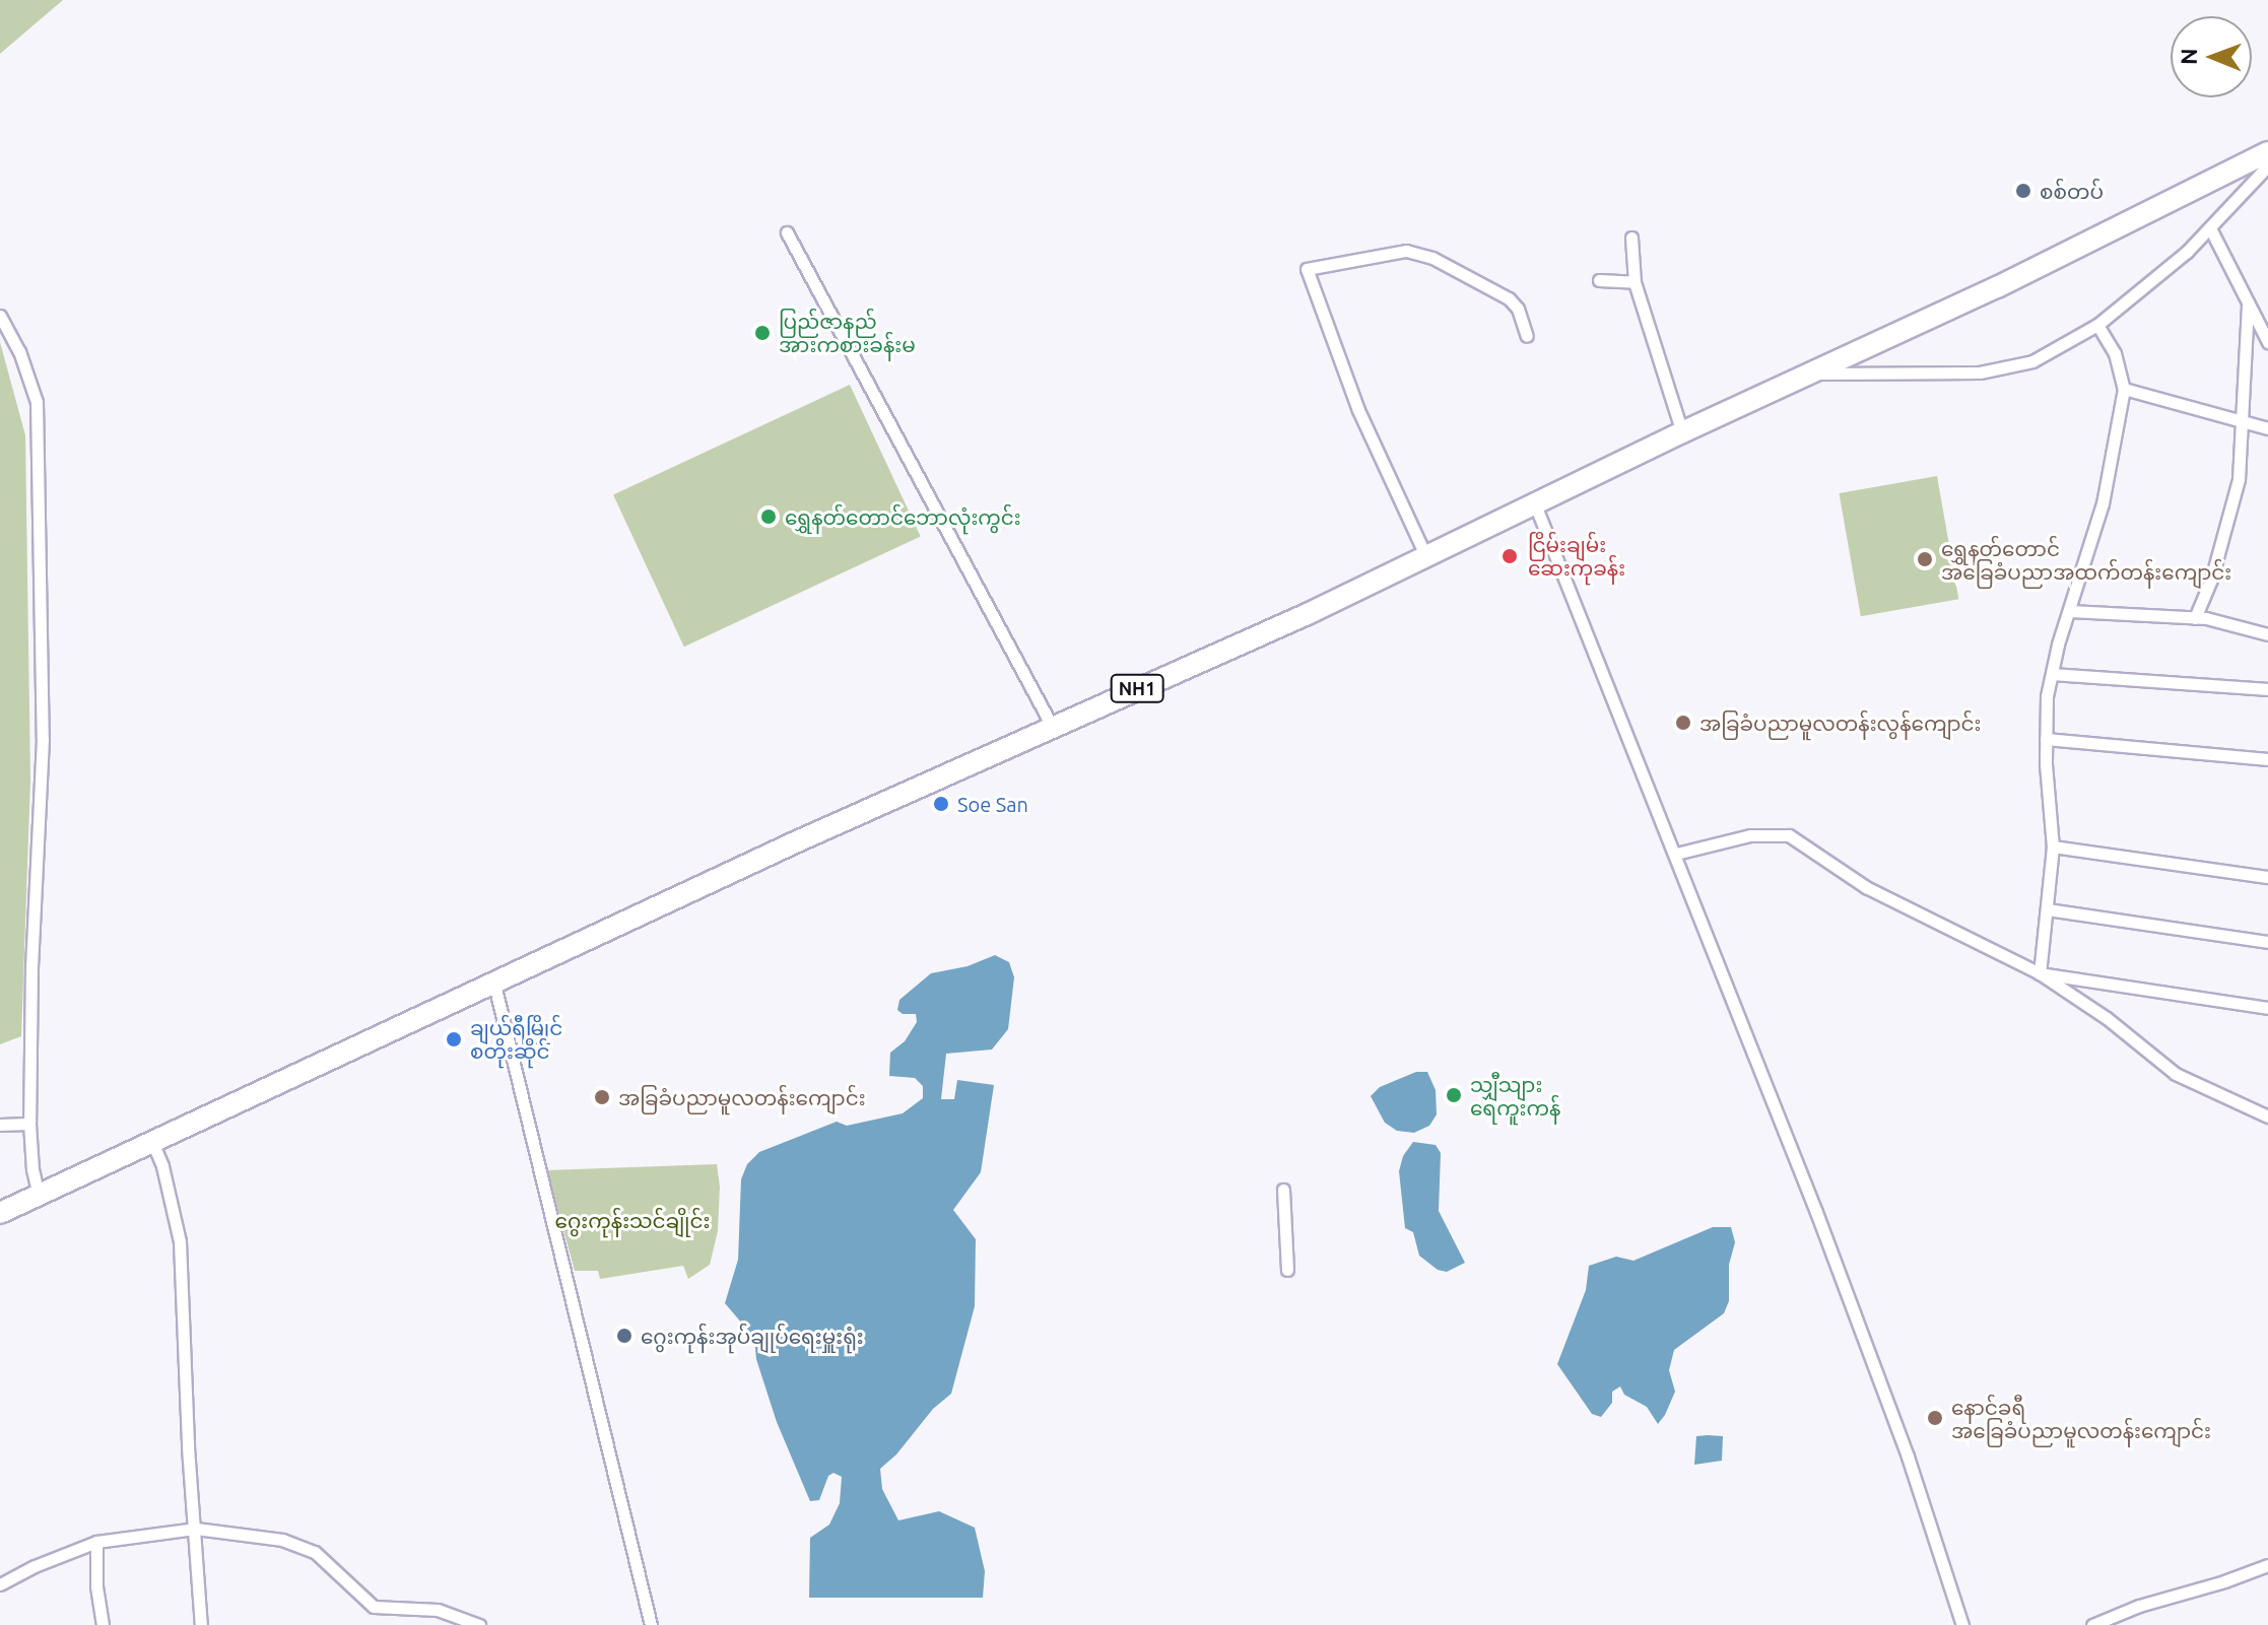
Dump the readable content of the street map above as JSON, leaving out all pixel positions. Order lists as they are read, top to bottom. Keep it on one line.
{"streets":{"highway":["NH1"]},"parks":["ဂွေးကုန်းသင်ချိုင်း"],"places":["စစ်တပ်","ပြည်ဇာနည် အားကစားခန်းမ","ရွှေနတ်တောင်ဘောလုံးကွင်း","ငြိမ်းချမ်း ဆေးကုခန်း","ရွှေနတ်တောင် အခြေခံပညာအထက်တန်းကျောင်း","အခြခံပညာမူလတန်းလွန်ကျောင်း","Soe San","ချယ်ရီမြိုင် စတိုးဆိုင်","သျှီသျား ရေကူးကန်","အခြခံပညာမူလတန်းကျောင်း","ဂွေးကုန်းအုပ်ချုပ်ရေးမှူးရုံး","နောင်ခရီ အခြေခံပညာမူလတန်းကျောင်း"],"north":"left"}
